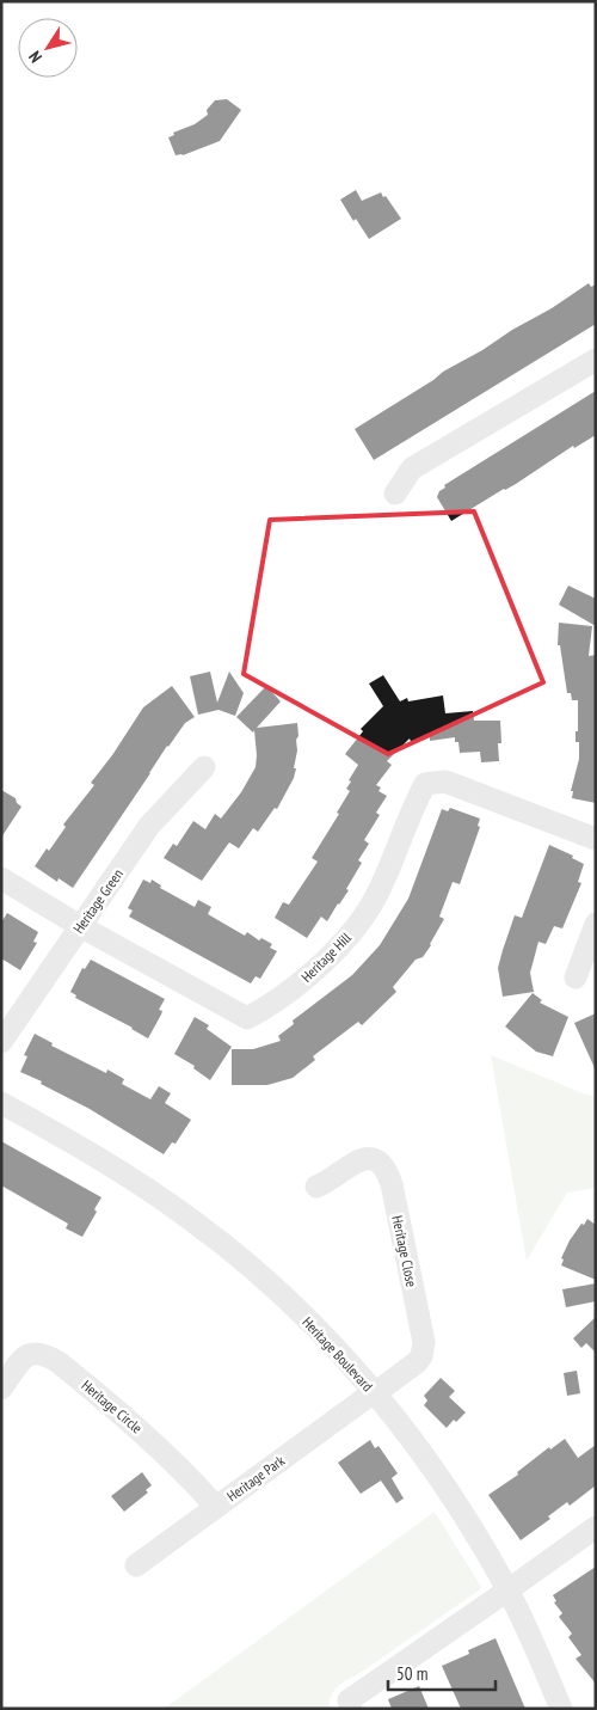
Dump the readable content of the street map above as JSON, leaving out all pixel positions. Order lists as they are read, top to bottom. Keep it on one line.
{"streets":{"street":["Heritage Green","Heritage Hill","Heritage Close","Heritage Boulevard","Heritage Circle","Heritage Park"]},"crossings":[["Heritage Green","Heritage Hill"],["Heritage Close","Heritage Boulevard"],["Heritage Close","Heritage Park"],["Heritage Boulevard","Heritage Park"],["Heritage Circle","Heritage Park"]],"scale_bar":"50 m","north":"bottom left"}
